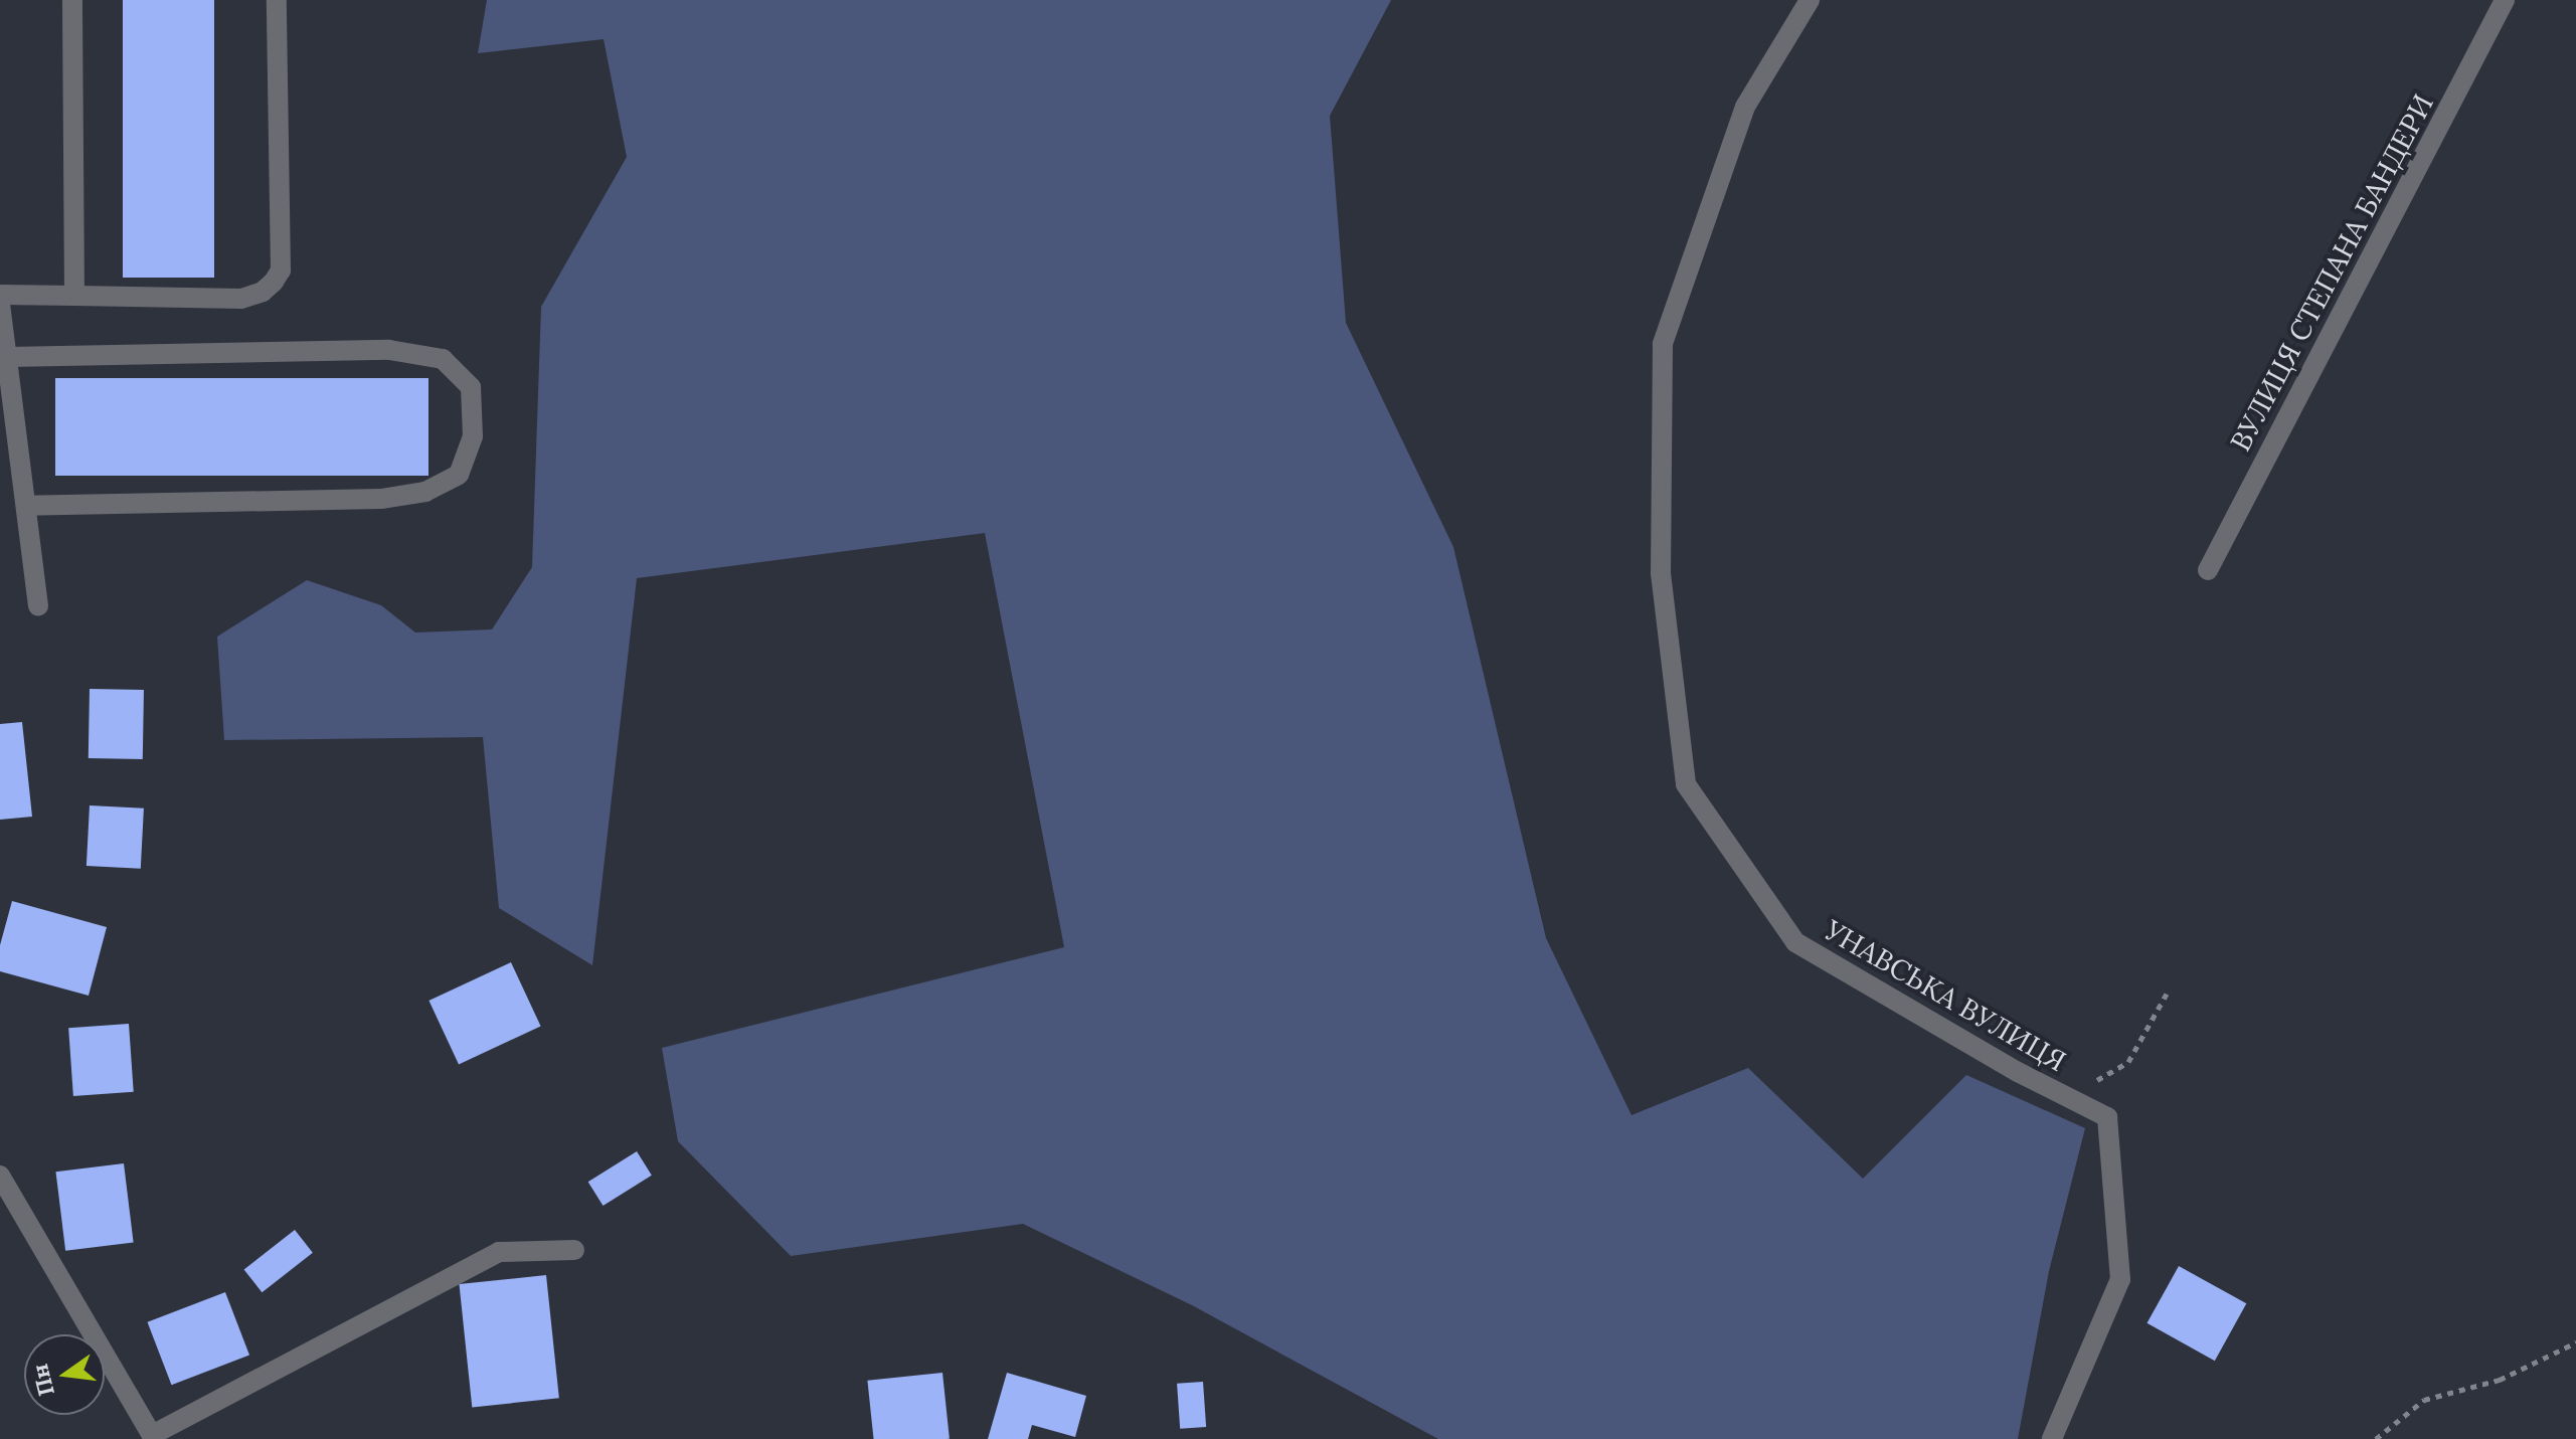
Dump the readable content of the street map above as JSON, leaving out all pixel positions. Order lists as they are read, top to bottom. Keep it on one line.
{"streets":{"street":["ВУЛИЦЯ СТЕПАНА БАНДЕРИ","УНАВСЬКА ВУЛИЦЯ"]},"north":"left"}
